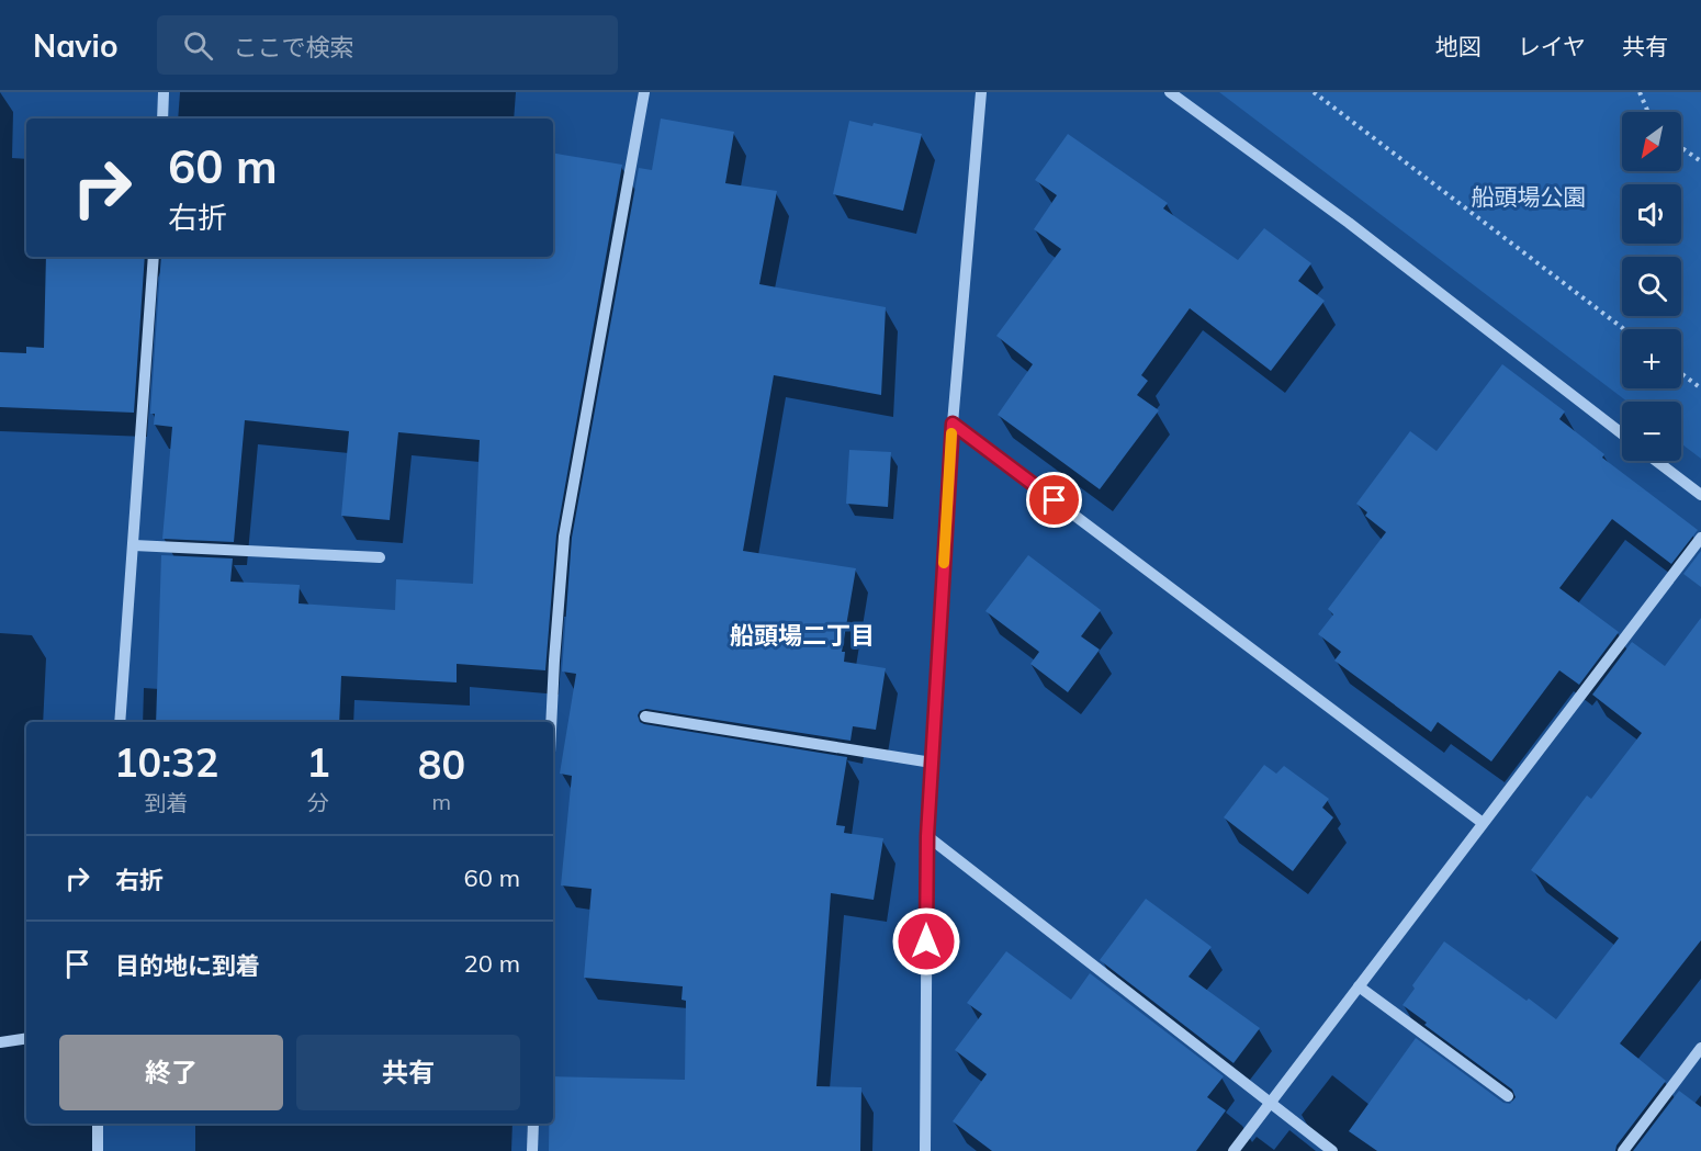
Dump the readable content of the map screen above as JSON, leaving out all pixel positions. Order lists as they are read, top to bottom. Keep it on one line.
{"districts":["船頭場二丁目"],"parks":["船頭場公園"],"north":"bottom left","page":{"header":"Navio","search":"ここで検索","nav":["地図","レイヤ","共有"],"map_buttons":["+","−"],"turn":["60 m","右折"],"eta":["10:32","到着","1","分","80","m"],"list":[{"name":"右折","value":"60 m"},{"name":"目的地に到着","value":"20 m"}],"buttons":["終了","共有"]}}
